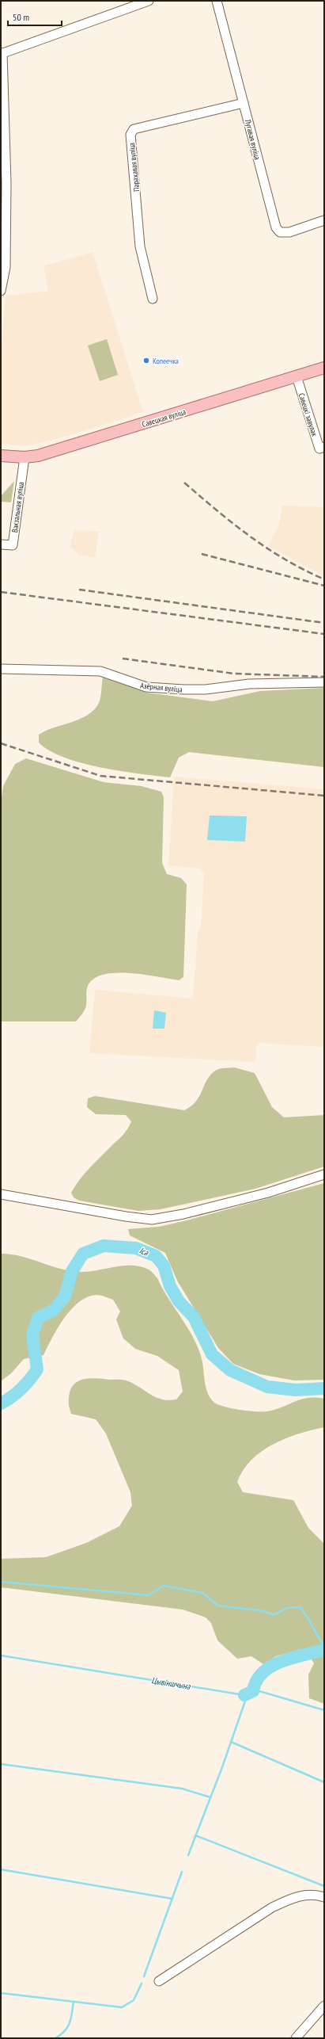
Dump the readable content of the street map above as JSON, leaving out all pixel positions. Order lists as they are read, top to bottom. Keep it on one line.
{"streets":{"main road":["Савецкая вуліца"],"street":["Лугавая вуліца","Парахавая вуліца","Савецкі завулак","Вакзальная вуліца","Азёрная вуліца"]},"crossings":[["Лугавая вуліца","Парахавая вуліца"],["Савецкі завулак","Савецкая вуліца"],["Савецкая вуліца","Вакзальная вуліца"]],"water":["Іса","Цывіншчына"],"places":["Копеечка"],"scale_bar":"50 m"}
